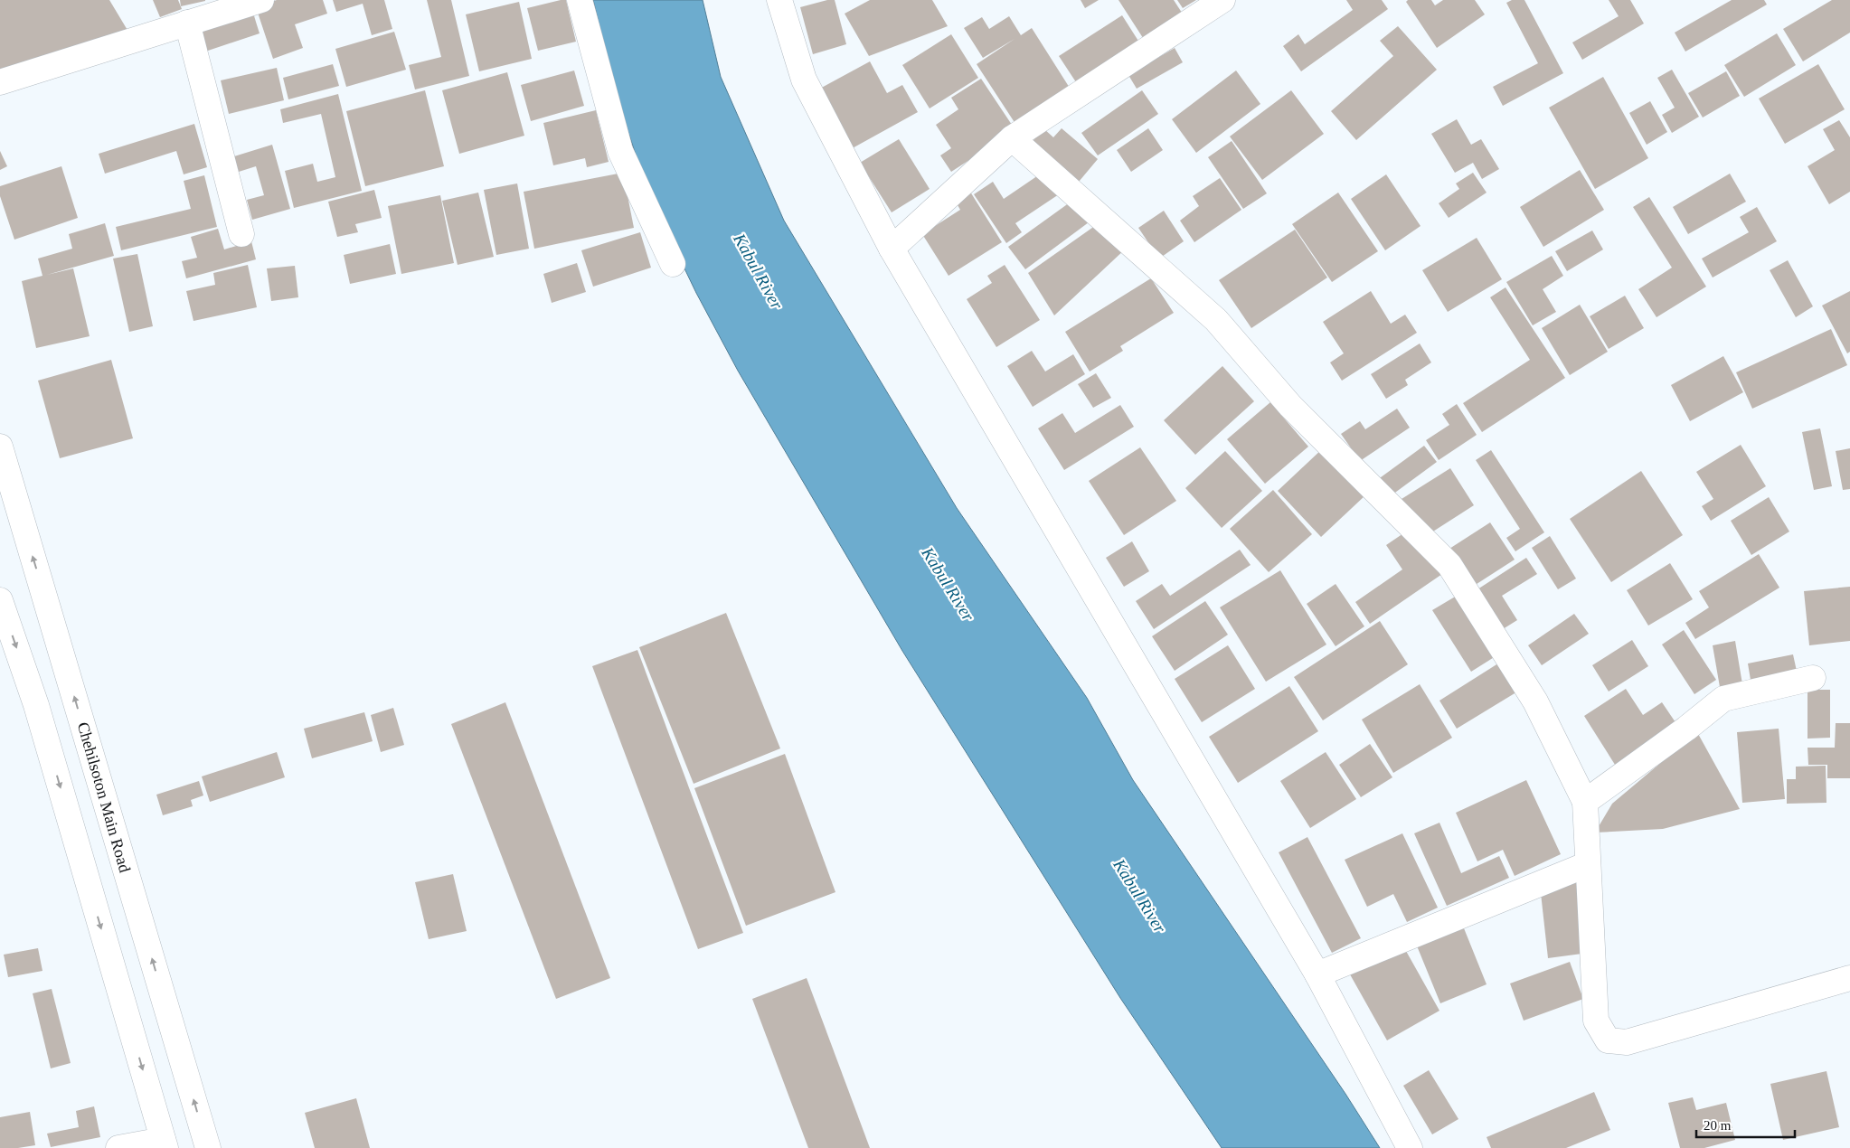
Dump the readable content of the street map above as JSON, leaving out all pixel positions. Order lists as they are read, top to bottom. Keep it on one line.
{"streets":{"street":["Chehilsoton Main Road"]},"water":["Kabul River"],"scale_bar":"20 m"}
